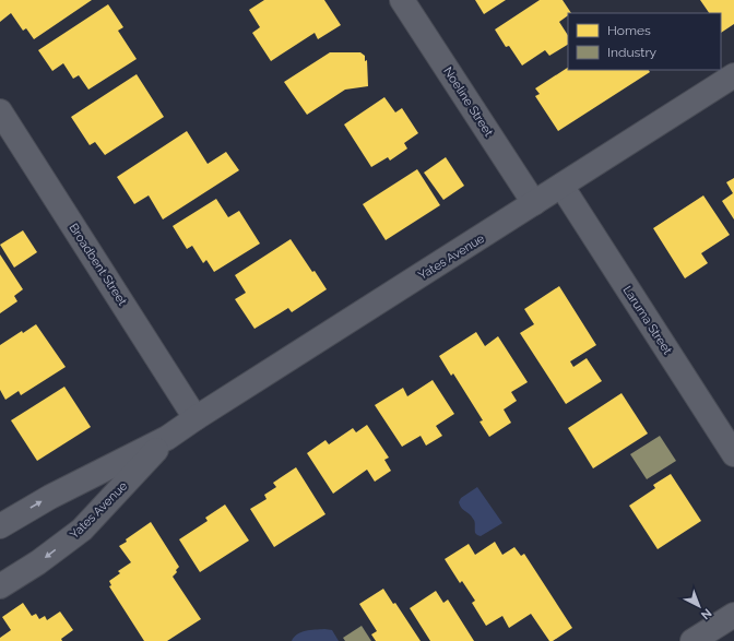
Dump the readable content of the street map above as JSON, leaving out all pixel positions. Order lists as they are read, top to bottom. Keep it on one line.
{"streets":{"street":["Noeline Street","Yates Avenue","Broadbent Street","Laruma Street"]},"crossings":[["Noeline Street","Yates Avenue"],["Yates Avenue","Broadbent Street"],["Yates Avenue","Laruma Street"]],"legend":["Homes","Industry"],"north":"bottom right"}
